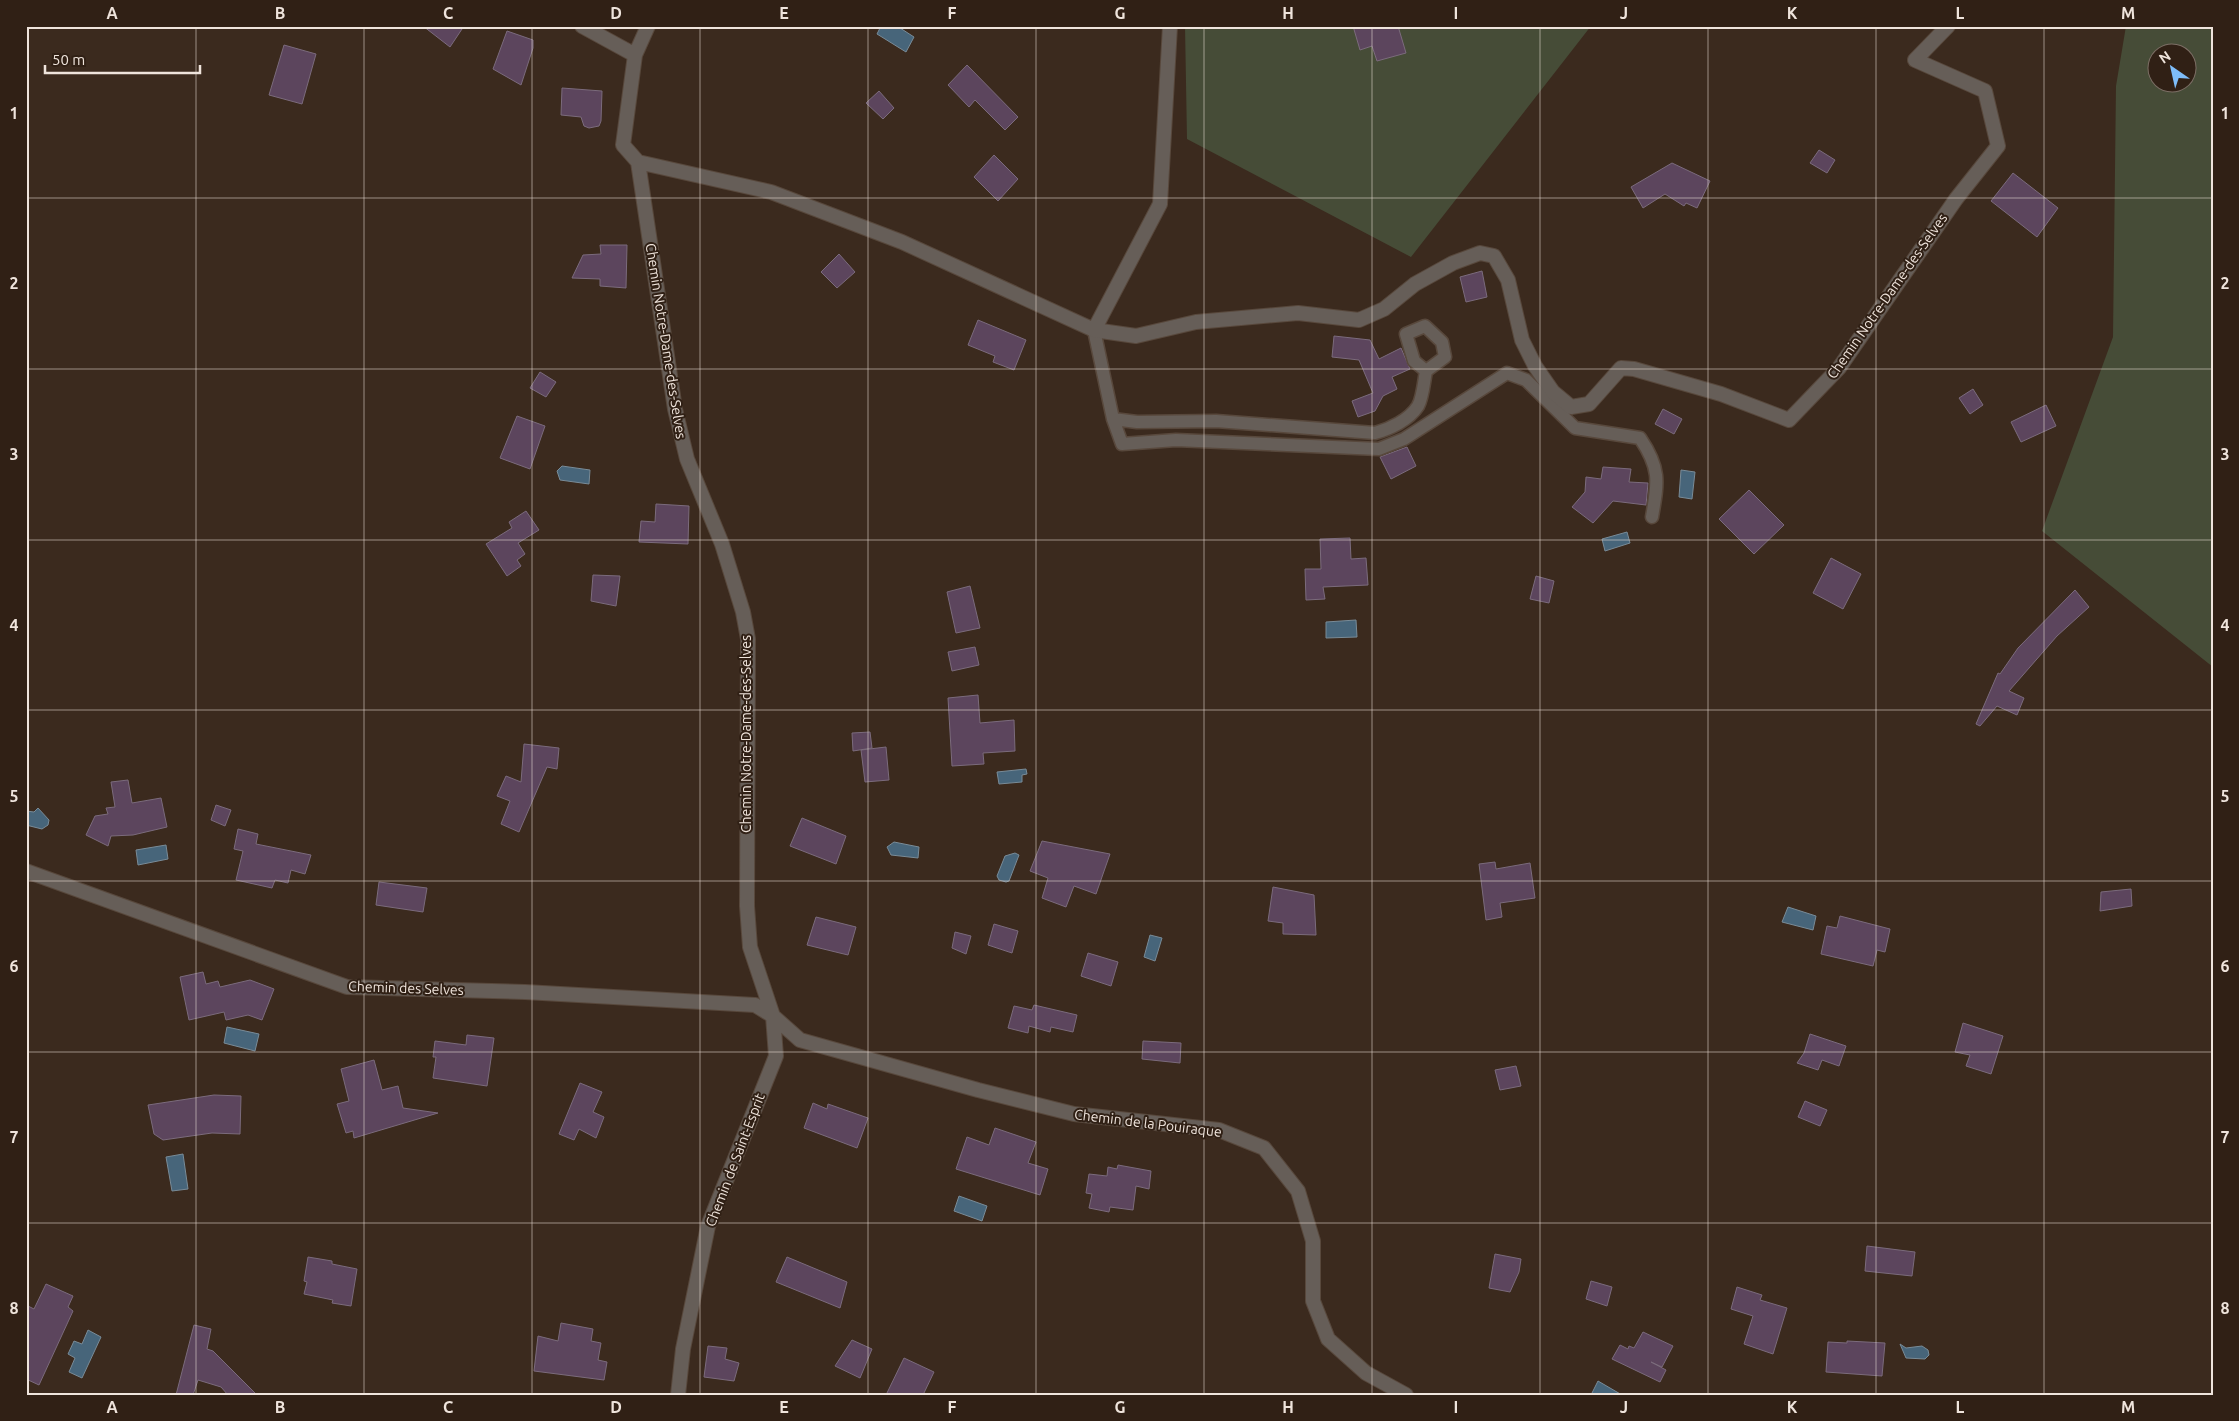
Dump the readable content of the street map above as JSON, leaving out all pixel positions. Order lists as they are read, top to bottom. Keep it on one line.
{"streets":{"street":["Chemin Notre-Dame-des-Selves","Chemin des Selves","Chemin de la Pouiraque","Chemin de Saint-Esprit"]},"crossings":[["Chemin Notre-Dame-des-Selves","Chemin des Selves"],["Chemin Notre-Dame-des-Selves","Chemin de la Pouiraque"],["Chemin Notre-Dame-des-Selves","Chemin de Saint-Esprit"],["Chemin des Selves","Chemin de la Pouiraque"],["Chemin des Selves","Chemin de Saint-Esprit"],["Chemin de la Pouiraque","Chemin de Saint-Esprit"]],"scale_bar":"50 m","north":"top left","grid":{"columns":["A","B","C","D","E","F","G","H","I","J","K","L","M"],"rows":["1","2","3","4","5","6","7","8"]}}
